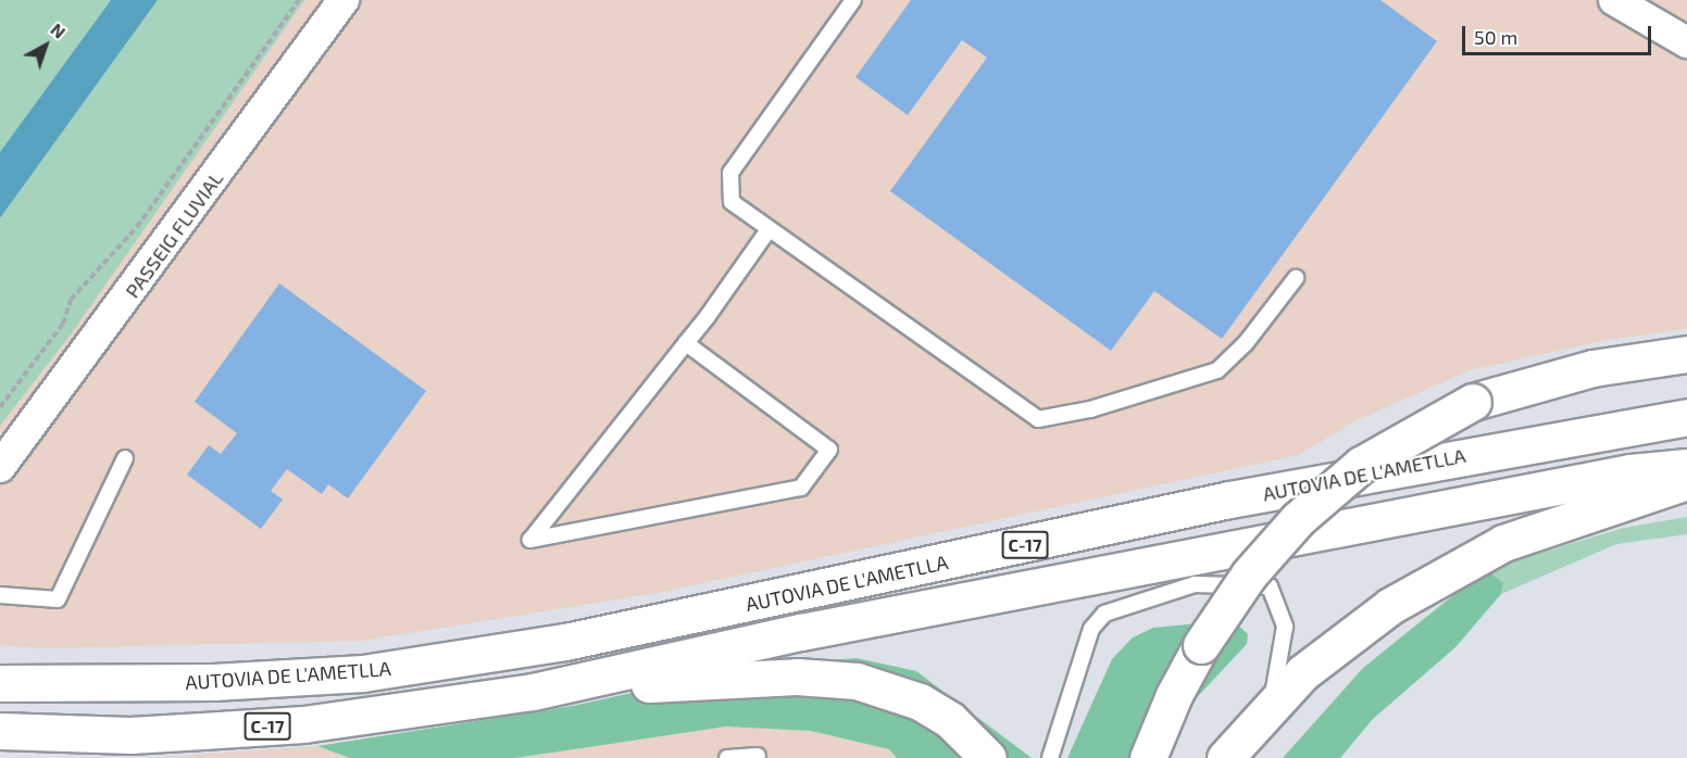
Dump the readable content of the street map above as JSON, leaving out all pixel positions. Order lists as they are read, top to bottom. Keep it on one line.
{"streets":{"highway":["AUTOVIA DE L'AMETLLA","C-17"],"street":["PASSEIG FLUVIAL"]},"scale_bar":"50 m","north":"top right"}
